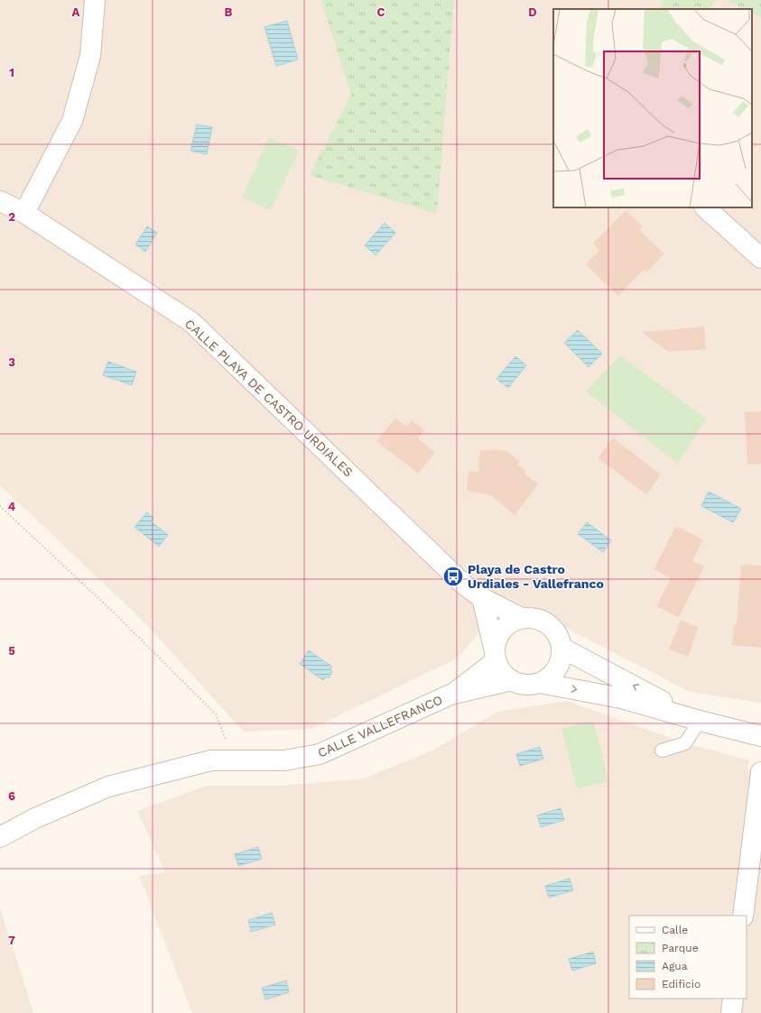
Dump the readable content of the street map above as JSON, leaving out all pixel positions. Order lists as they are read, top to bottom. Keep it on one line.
{"streets":{"street":["CALLE PLAYA DE CASTRO URDIALES","CALLE VALLEFRANCO"]},"crossings":[["CALLE PLAYA DE CASTRO URDIALES","CALLE VALLEFRANCO"]],"places":{"bus stop":["Playa de Castro Urdiales - Vallefranco"]},"legend":["Calle","Parque","Agua","Edificio"],"grid":{"columns":["A","B","C","D"],"rows":["1","2","3","4","5","6","7"]}}
